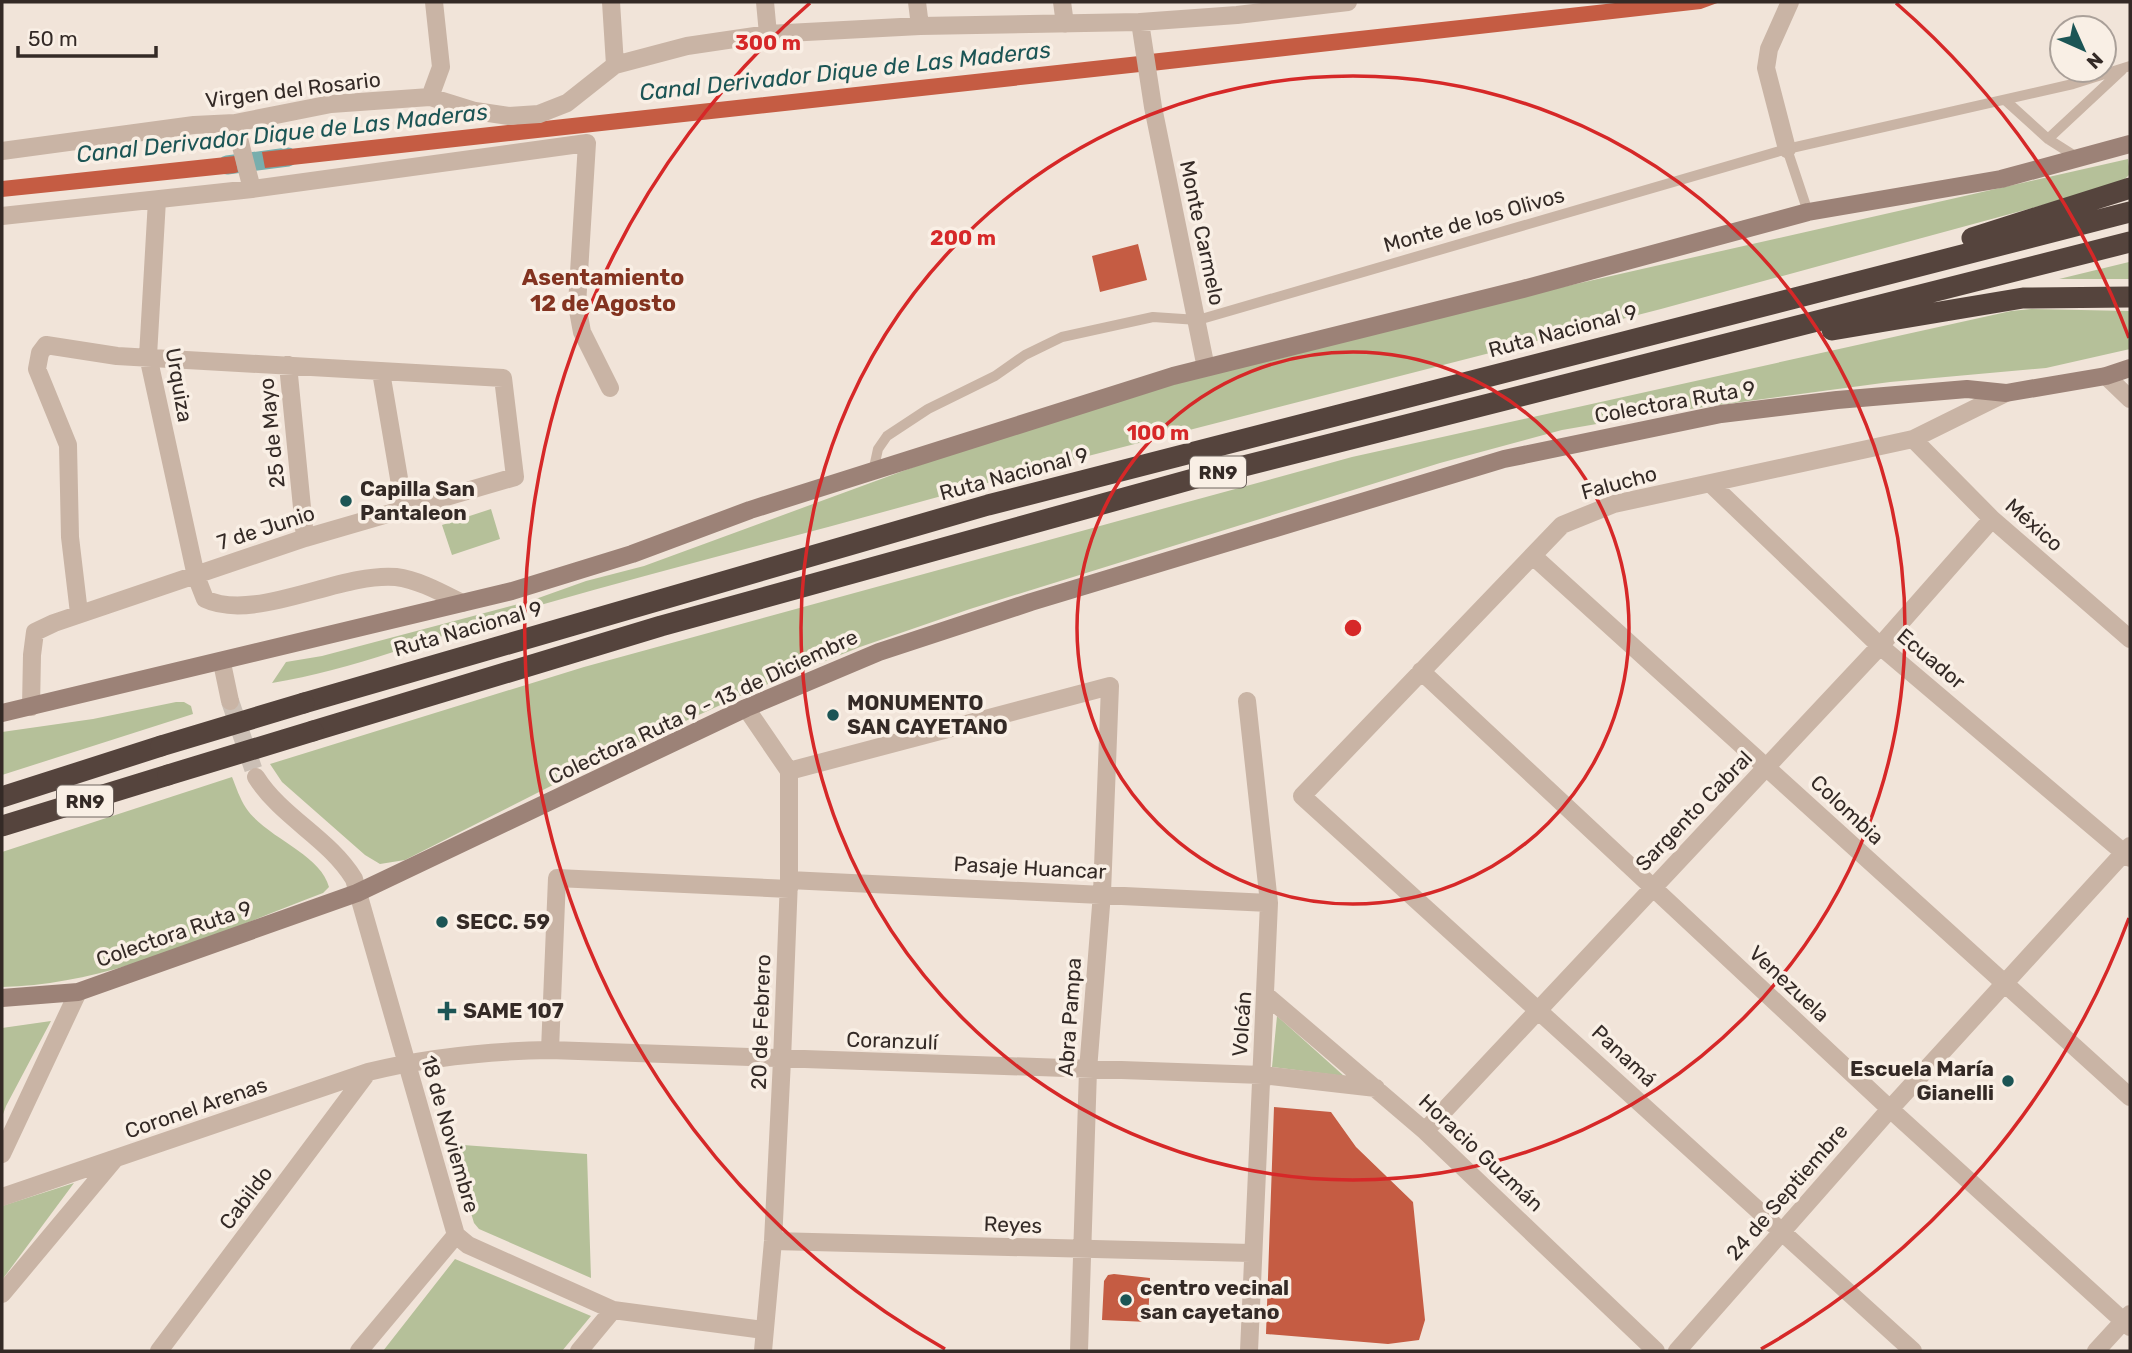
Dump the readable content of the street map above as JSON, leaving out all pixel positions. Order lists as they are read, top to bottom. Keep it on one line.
{"streets":{"highway":["Ruta Nacional 9","RN9"],"street":["Virgen del Rosario","Monte Carmelo","Urquiza","Colectora Ruta 9","25 de Mayo","Falucho","México","7 de Junio","Ecuador","Colectora Ruta 9 - 13 de Diciembre","Colombia","Sargento Cabral","Pasaje Huancar","Venezuela","Abra Pampa","20 de Febrero","Volcán","Coranzulí","Panamá","Coronel Arenas","18 de Noviembre","Horacio Guzmán","24 de Septiembre","Cabildo","Reyes"],"lane":["Monte de los Olivos"]},"crossings":[["Monte de los Olivos","Monte Carmelo"],["Urquiza","7 de Junio"],["Colectora Ruta 9","Falucho"],["Colectora Ruta 9","Colectora Ruta 9 - 13 de Diciembre"],["Colectora Ruta 9","18 de Noviembre"],["25 de Mayo","7 de Junio"],["Falucho","México"],["Falucho","Ecuador"],["Falucho","Colombia"],["Falucho","Venezuela"],["Falucho","Panamá"],["México","Sargento Cabral"],["Ecuador","Sargento Cabral"],["Ecuador","24 de Septiembre"],["Colectora Ruta 9 - 13 de Diciembre","18 de Noviembre"],["Colombia","Sargento Cabral"],["Colombia","24 de Septiembre"],["Sargento Cabral","Venezuela"],["Sargento Cabral","Panamá"],["Sargento Cabral","Horacio Guzmán"],["Pasaje Huancar","Abra Pampa"],["Pasaje Huancar","20 de Febrero"],["Pasaje Huancar","Volcán"],["Pasaje Huancar","Coranzulí"],["Venezuela","24 de Septiembre"],["Abra Pampa","20 de Febrero"],["Abra Pampa","Coranzulí"],["Abra Pampa","Reyes"],["20 de Febrero","Coranzulí"],["20 de Febrero","18 de Noviembre"],["20 de Febrero","Reyes"],["Volcán","Coranzulí"],["Volcán","Horacio Guzmán"],["Volcán","Reyes"],["Coranzulí","Coronel Arenas"],["Coranzulí","18 de Noviembre"],["Coranzulí","Horacio Guzmán"],["Panamá","24 de Septiembre"],["Coronel Arenas","18 de Noviembre"],["Coronel Arenas","Cabildo"]],"districts":["Asentamiento 12 de Agosto"],"water":["Canal Derivador Dique de Las Maderas"],"places":{"other":["Capilla San Pantaleon","MONUMENTO SAN CAYETANO","SECC. 59","Escuela María Gianelli","centro vecinal san cayetano"],"health":["SAME 107"]},"scale_bar":"50 m","north":"bottom right","rings":["300 m","200 m","100 m"]}
